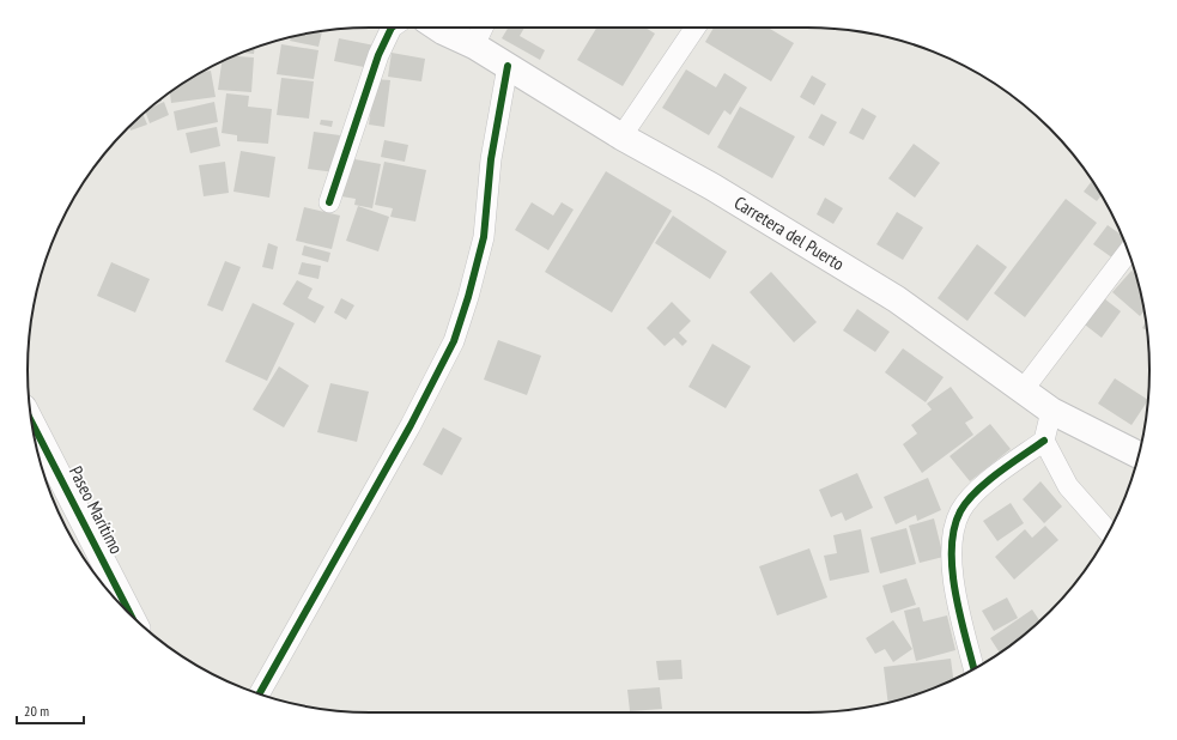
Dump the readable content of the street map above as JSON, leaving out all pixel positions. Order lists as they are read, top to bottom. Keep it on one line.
{"streets":{"main road":["Carretera del Puerto"],"street":["Paseo Marítimo"]},"scale_bar":"20 m"}
